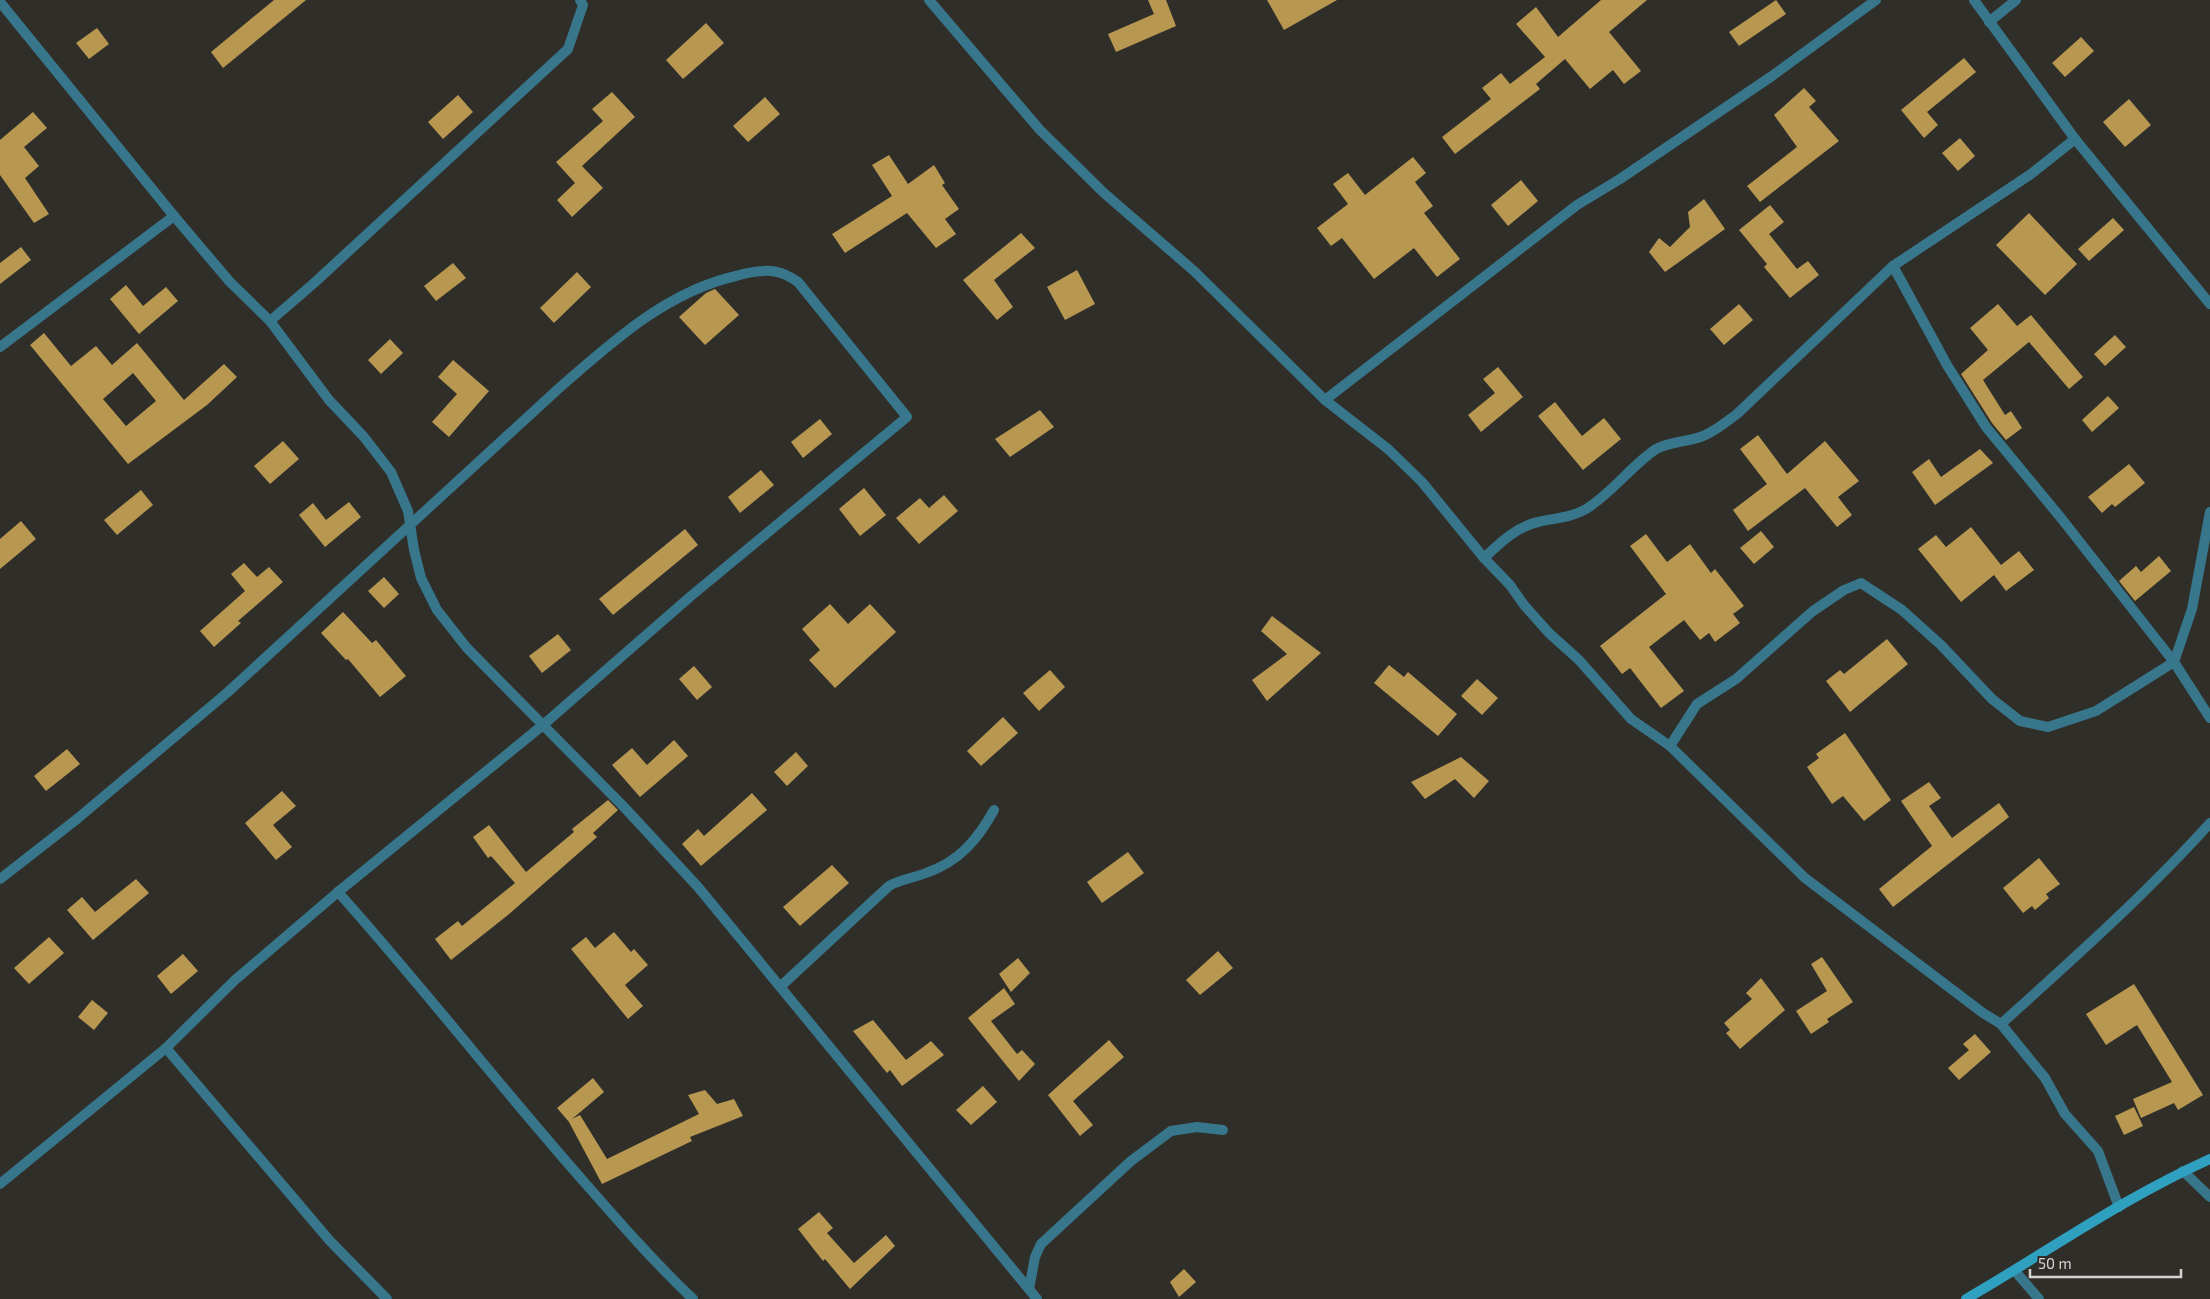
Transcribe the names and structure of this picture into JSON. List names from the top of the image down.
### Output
{
  "scale_bar": "50 m"
}
